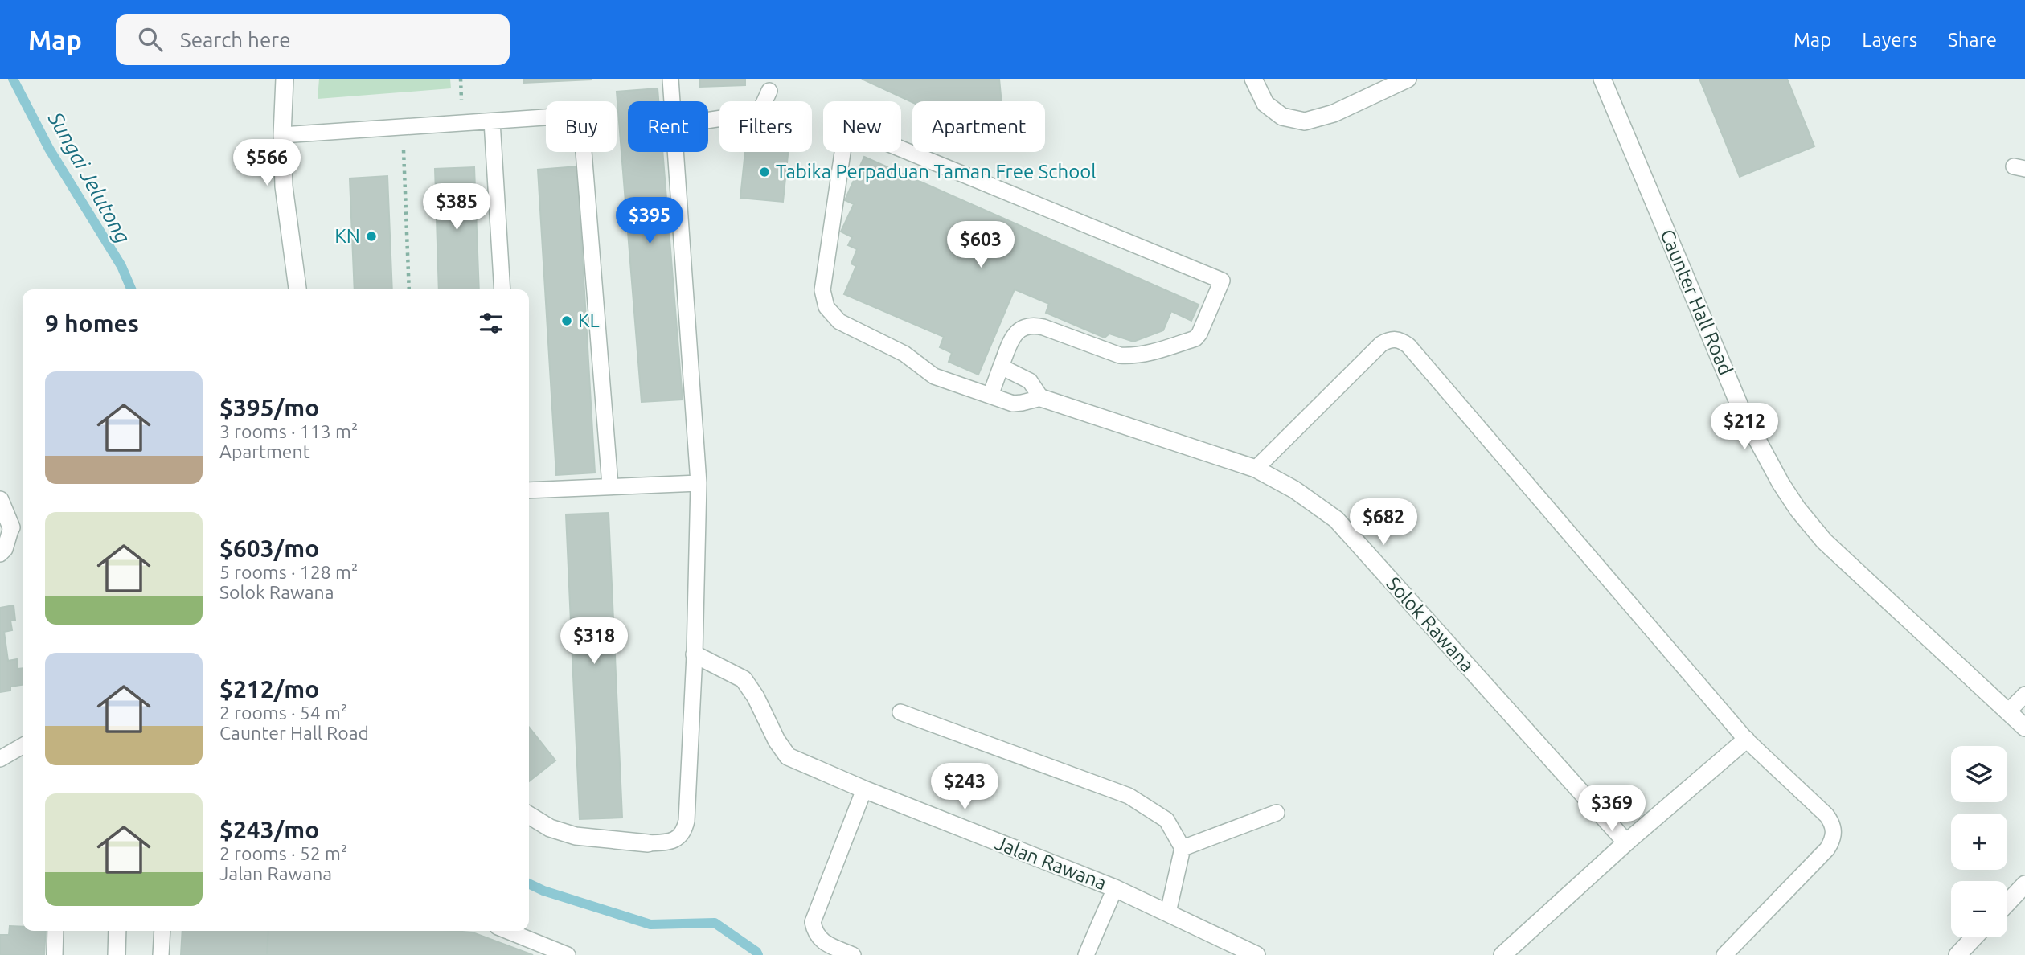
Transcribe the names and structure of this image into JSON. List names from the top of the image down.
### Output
{
  "streets": {
    "street": ["Caunter Hall Road", "Solok Rawana", "Jalan Rawana"]
  },
  "water": ["Sungai Jelutong"],
  "places": ["Tabika Perpaduan Taman Free School", "KN", "KL"],
  "page": {
    "header": "Map",
    "search": "Search here",
    "nav": ["Map", "Layers", "Share"],
    "chip": [
      "Buy",
      "Rent",
      "Filters",
      "New",
      "Apartment"
    ],
    "price": [
      "$566",
      "$385",
      "$395",
      "$603",
      "$212",
      "$682",
      "$318",
      "$243",
      "$369"
    ],
    "heading": "9 homes",
    "list": [
      {
        "name": "$395/mo",
        "note": "3 rooms · 113 m² · Apartment"
      },
      {
        "name": "$603/mo",
        "note": "5 rooms · 128 m² · Solok Rawana"
      },
      {
        "name": "$212/mo",
        "note": "2 rooms · 54 m² · Caunter Hall Road"
      },
      {
        "name": "$243/mo",
        "note": "2 rooms · 52 m² · Jalan Rawana"
      }
    ],
    "map_buttons": ["+", "−"]
  }
}
